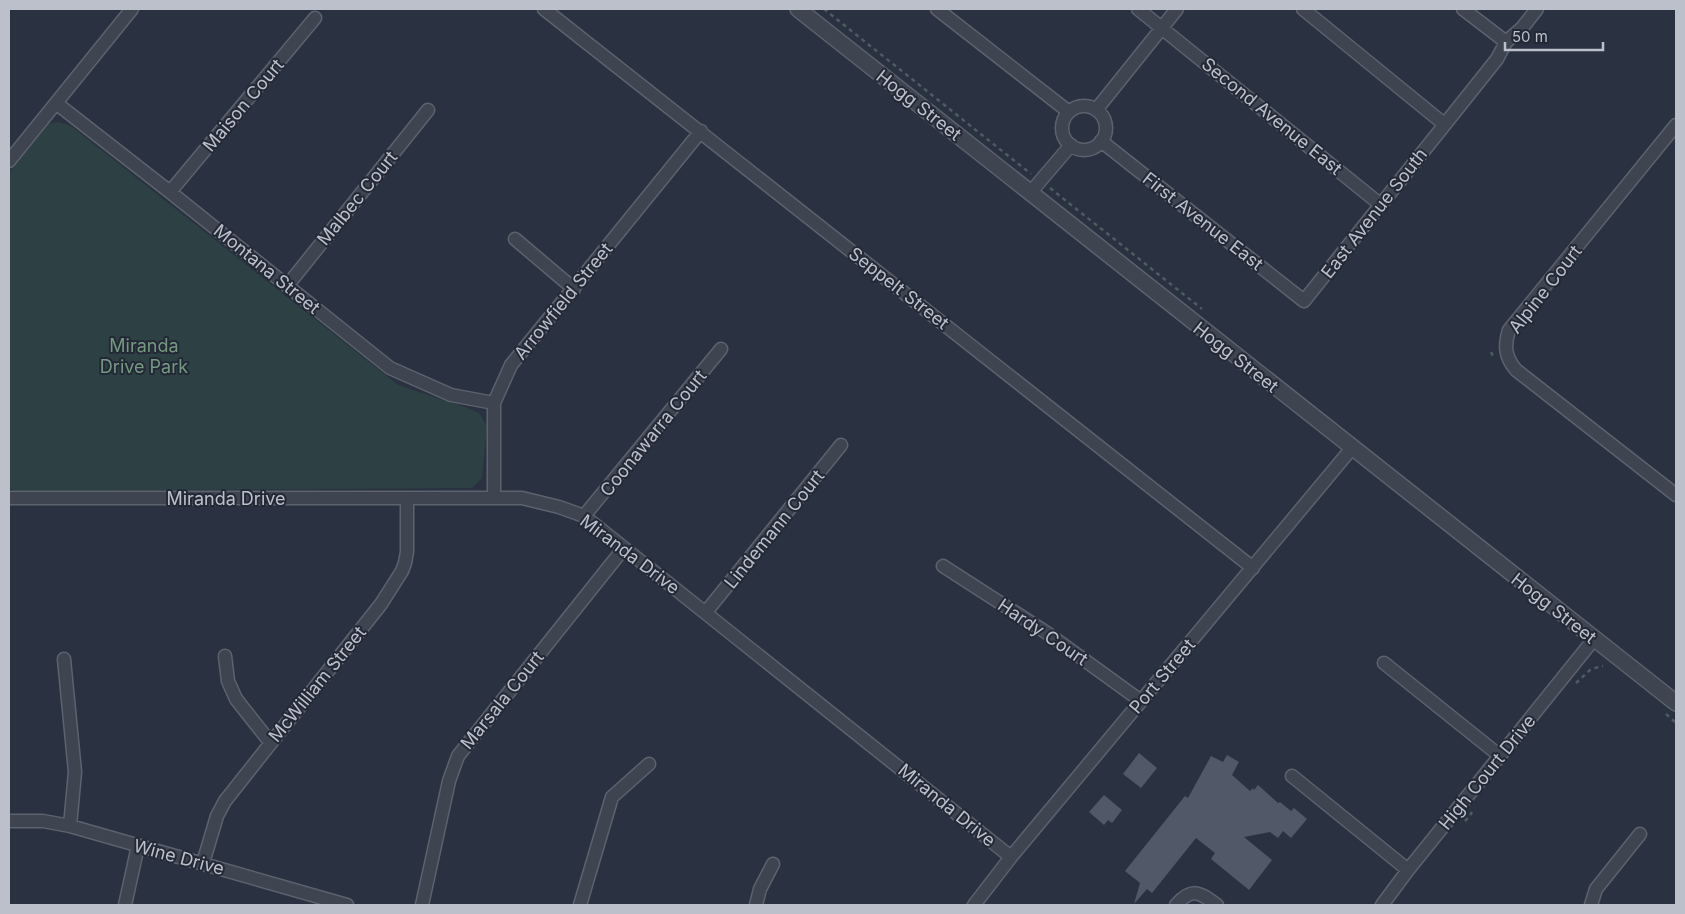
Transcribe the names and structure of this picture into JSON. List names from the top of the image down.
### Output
{
  "streets": {
    "street": [
      "Maison Court",
      "Hogg Street",
      "Second Avenue East",
      "Malbec Court",
      "East Avenue South",
      "First Avenue East",
      "Montana Street",
      "Seppelt Street",
      "Alpine Court",
      "Arrowfield Street",
      "Coonawarra Court",
      "Miranda Drive",
      "Lindemann Court",
      "Hardy Court",
      "Port Street",
      "McWilliam Street",
      "Marsala Court",
      "High Court Drive",
      "Wine Drive"
    ]
  },
  "crossings": [
    ["Maison Court", "Montana Street"],
    ["Hogg Street", "Port Street"],
    ["Hogg Street", "High Court Drive"],
    ["Second Avenue East", "East Avenue South"],
    ["Malbec Court", "Montana Street"],
    ["East Avenue South", "First Avenue East"],
    ["Montana Street", "Arrowfield Street"],
    ["Seppelt Street", "Arrowfield Street"],
    ["Seppelt Street", "Port Street"],
    ["Arrowfield Street", "Miranda Drive"],
    ["Coonawarra Court", "Miranda Drive"],
    ["Miranda Drive", "Lindemann Court"],
    ["Miranda Drive", "Port Street"],
    ["Miranda Drive", "McWilliam Street"],
    ["Miranda Drive", "Marsala Court"],
    ["Hardy Court", "Port Street"],
    ["McWilliam Street", "Wine Drive"]
  ],
  "parks": ["Miranda Drive Park"],
  "scale_bar": "50 m"
}
